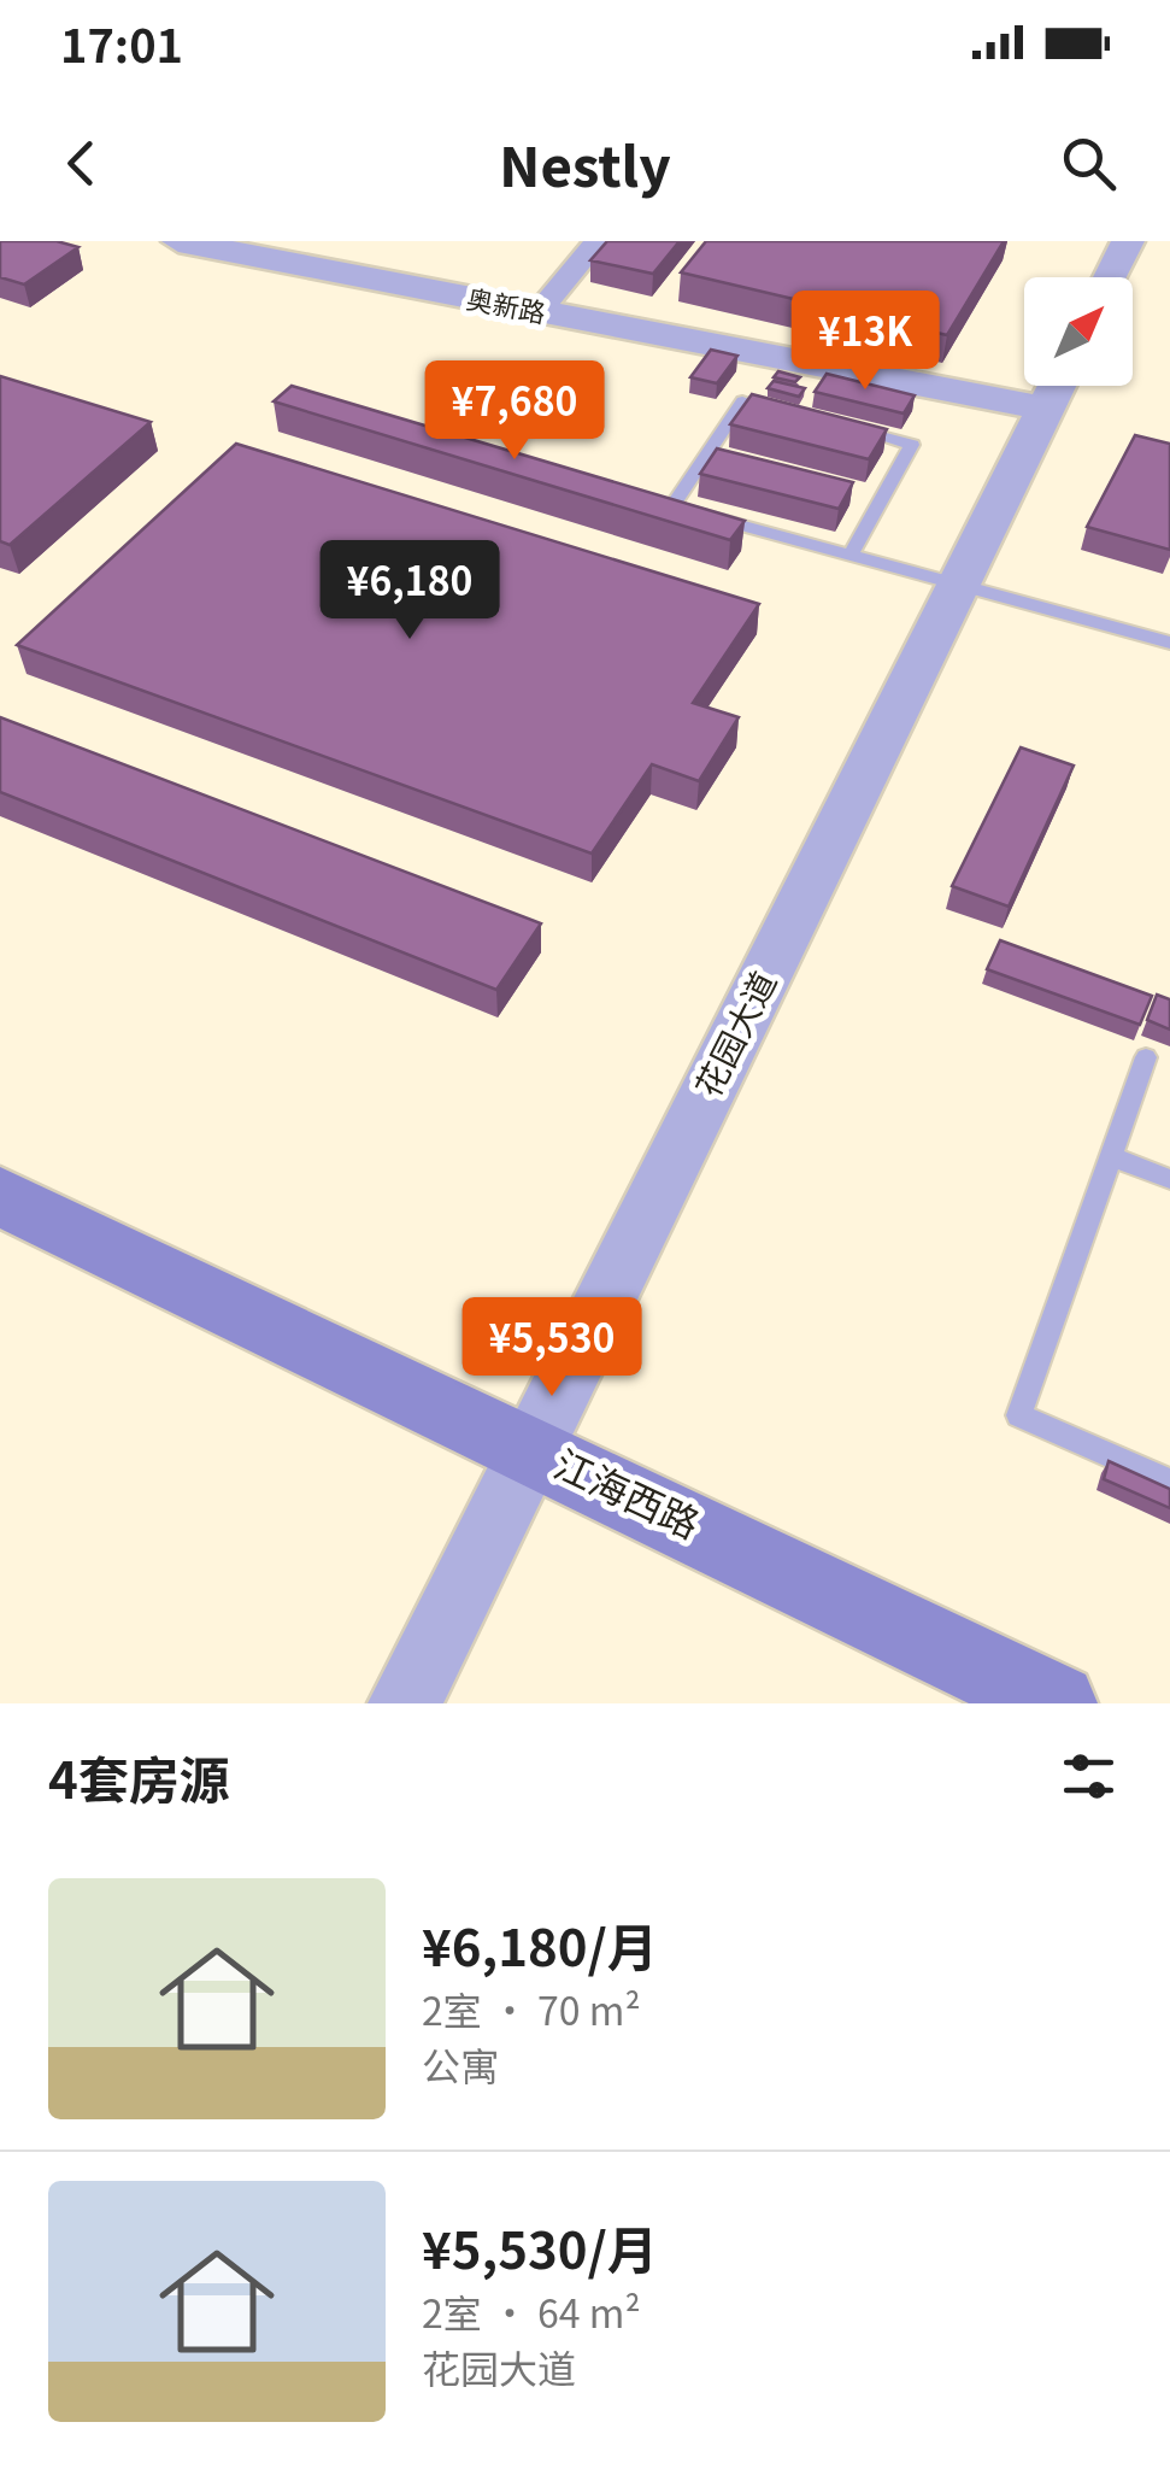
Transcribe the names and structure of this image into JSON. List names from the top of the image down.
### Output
{
  "streets": {
    "main road": ["江海西路"],
    "street": ["奥新路", "花园大道"]
  },
  "crossings": [
    ["花园大道", "江海西路"]
  ],
  "north": "top right",
  "page": {
    "status": "17:01",
    "header": "Nestly",
    "price": [
      "¥13K",
      "¥7,680",
      "¥6,180",
      "¥5,530"
    ],
    "heading": "4套房源",
    "list": [
      {
        "name": "¥6,180/月",
        "note": "2室 · 70 m² · 公寓"
      },
      {
        "name": "¥5,530/月",
        "note": "2室 · 64 m² · 花园大道"
      }
    ]
  }
}
